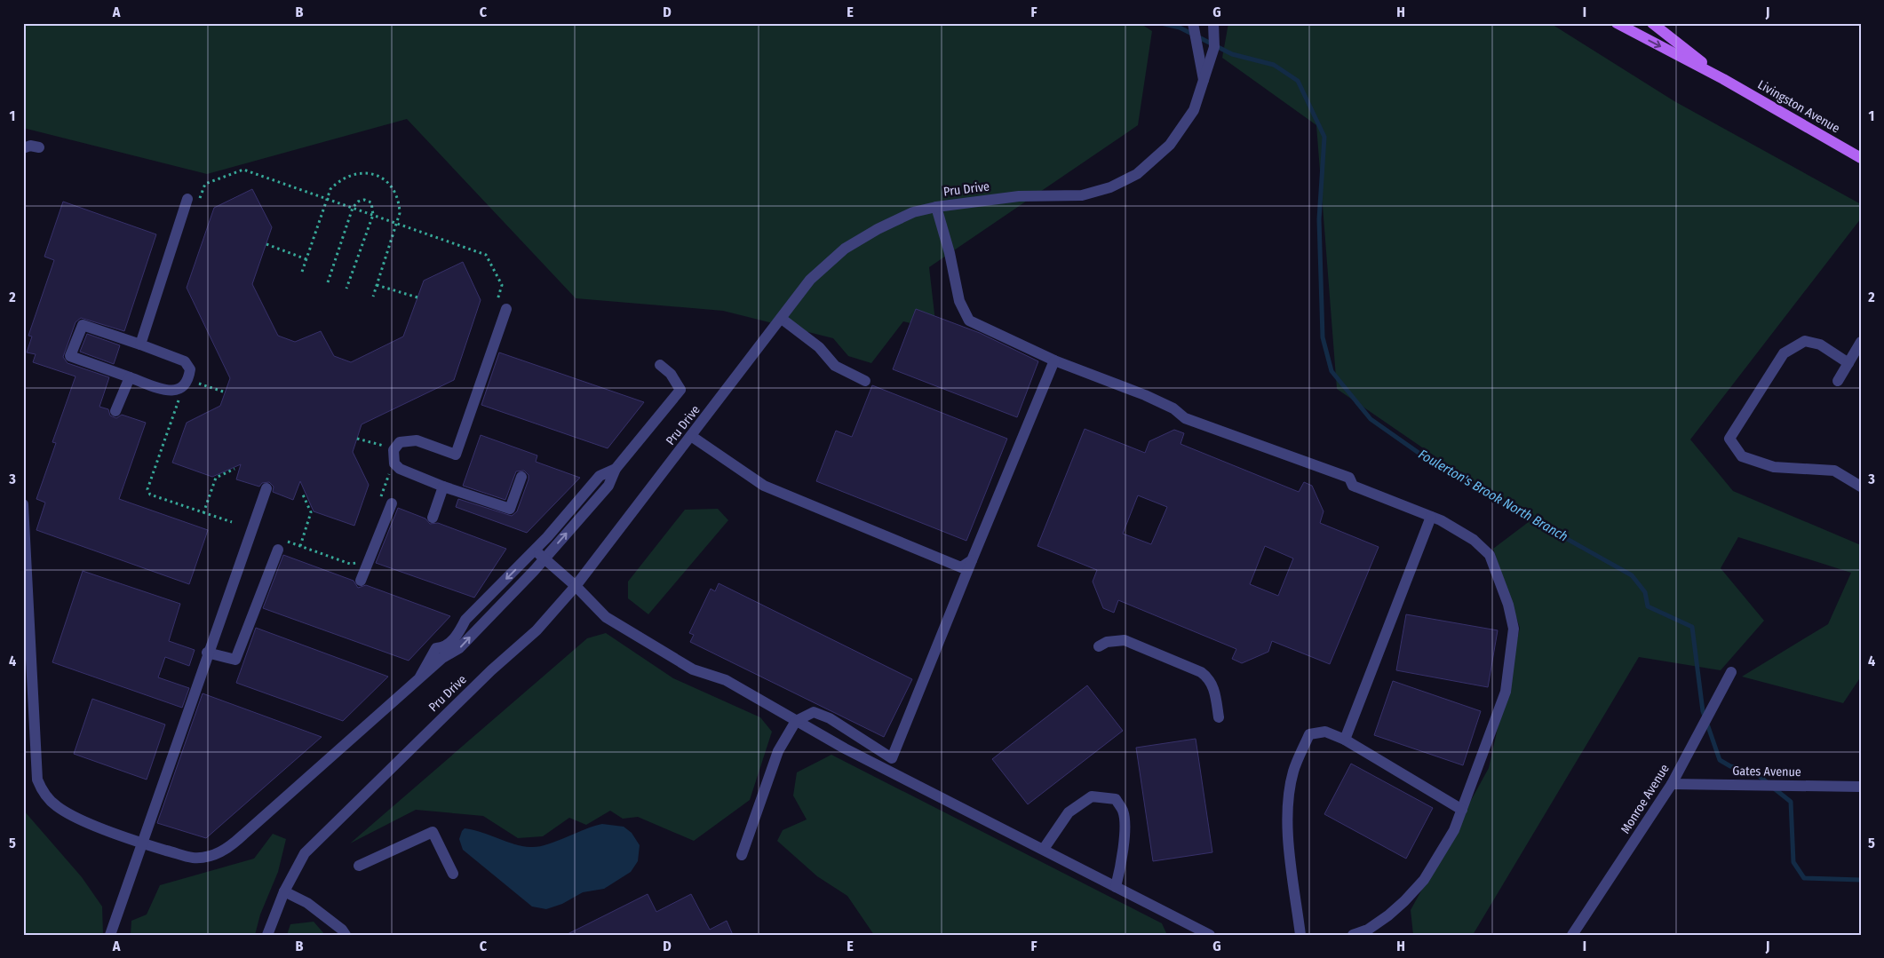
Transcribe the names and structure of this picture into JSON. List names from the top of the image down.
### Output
{
  "streets": {
    "main road": ["Livingston Avenue"],
    "street": ["Pru Drive", "Gates Avenue", "Monroe Avenue"]
  },
  "crossings": [
    ["Gates Avenue", "Monroe Avenue"]
  ],
  "water": ["Foulerton's Brook North Branch"],
  "grid": {
    "columns": [
      "A",
      "B",
      "C",
      "D",
      "E",
      "F",
      "G",
      "H",
      "I",
      "J"
    ],
    "rows": [
      "1",
      "2",
      "3",
      "4",
      "5"
    ]
  }
}
